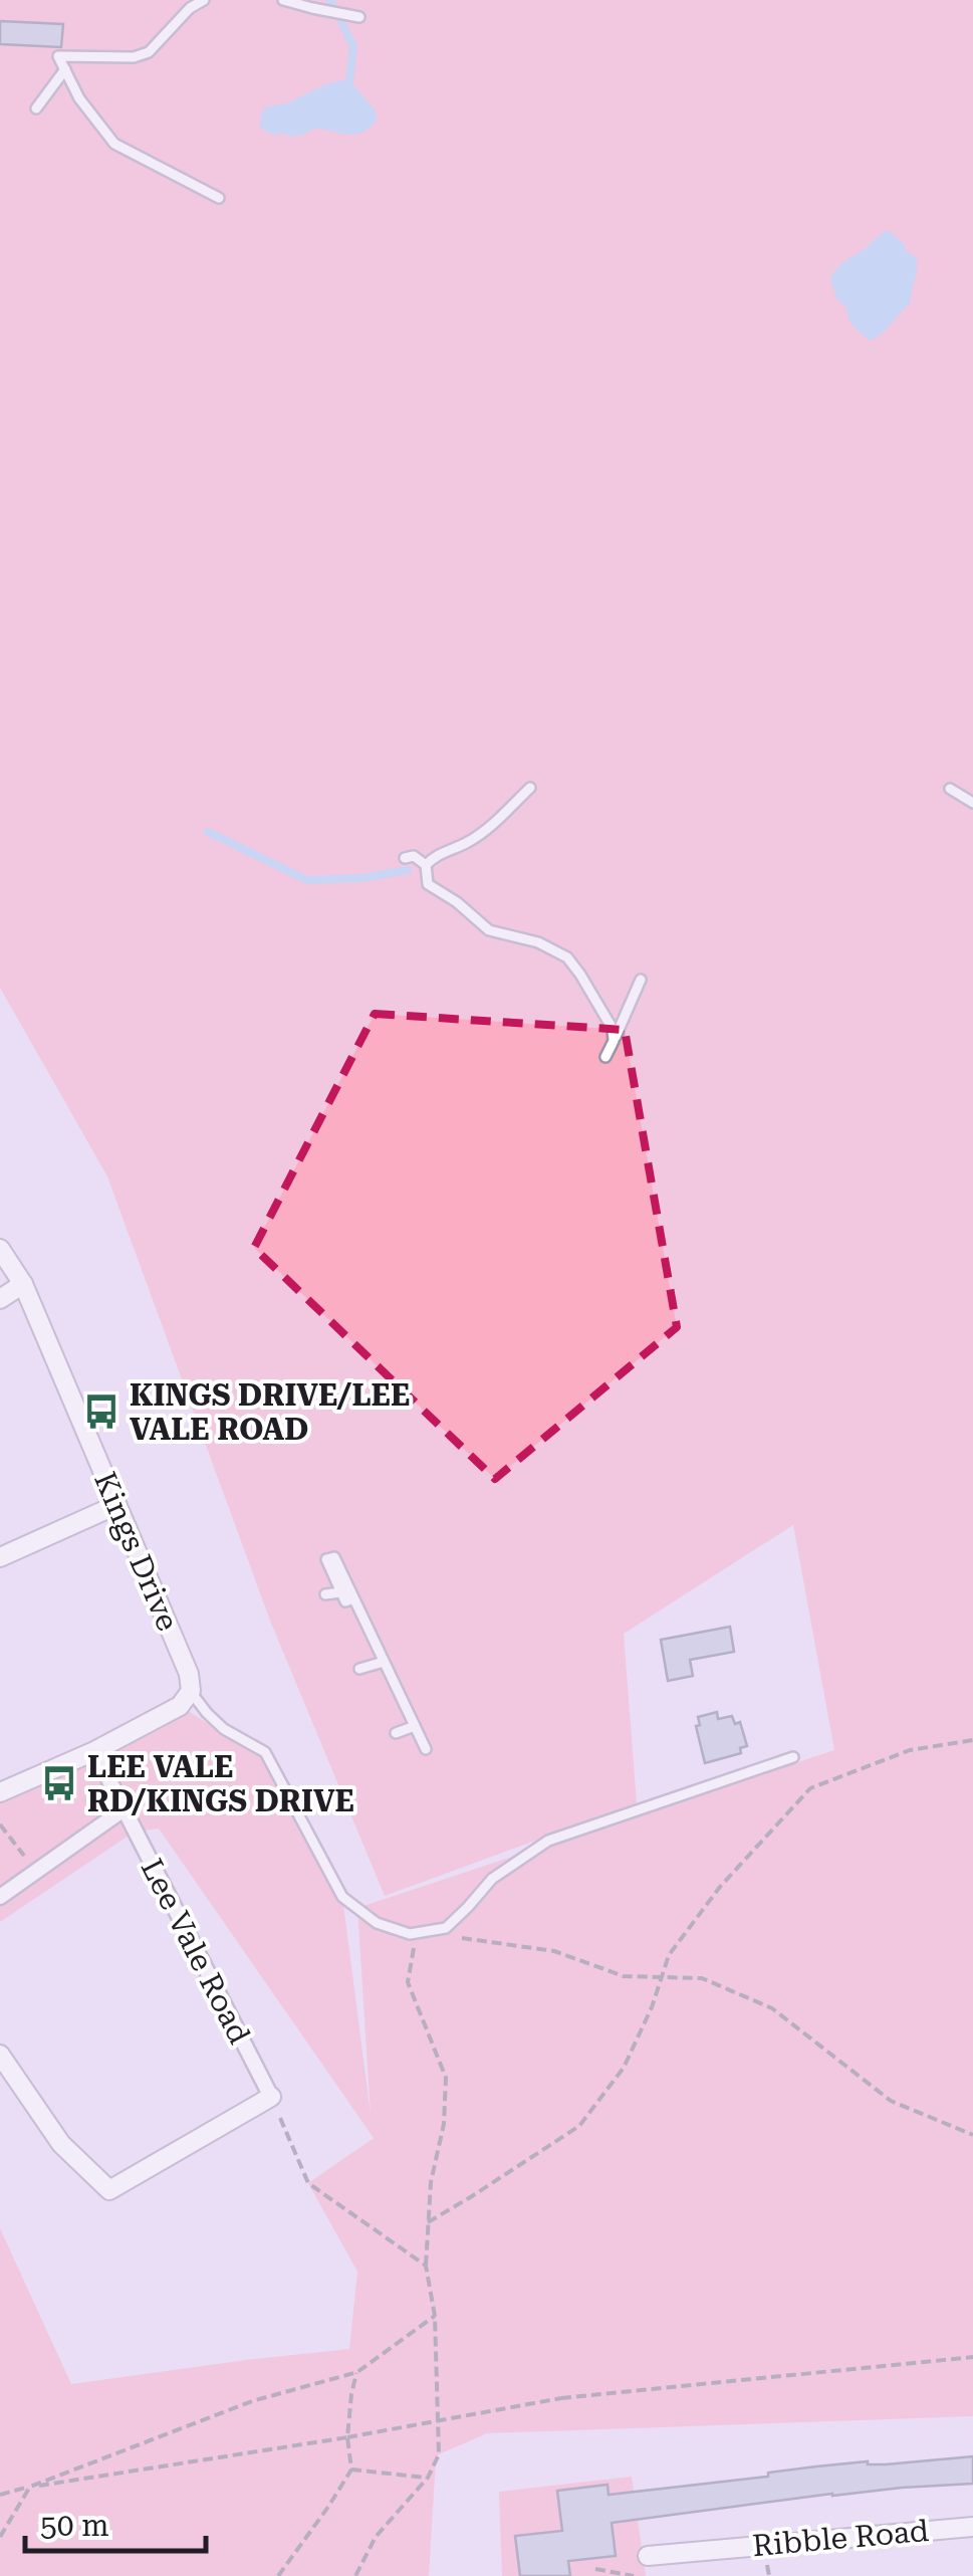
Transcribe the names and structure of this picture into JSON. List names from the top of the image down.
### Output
{
  "streets": {
    "street": ["Kings Drive", "Lee Vale Road", "Ribble Road"]
  },
  "places": {
    "bus stop": ["KINGS DRIVE/LEE VALE ROAD", "LEE VALE RD/KINGS DRIVE"]
  },
  "scale_bar": "50 m"
}
